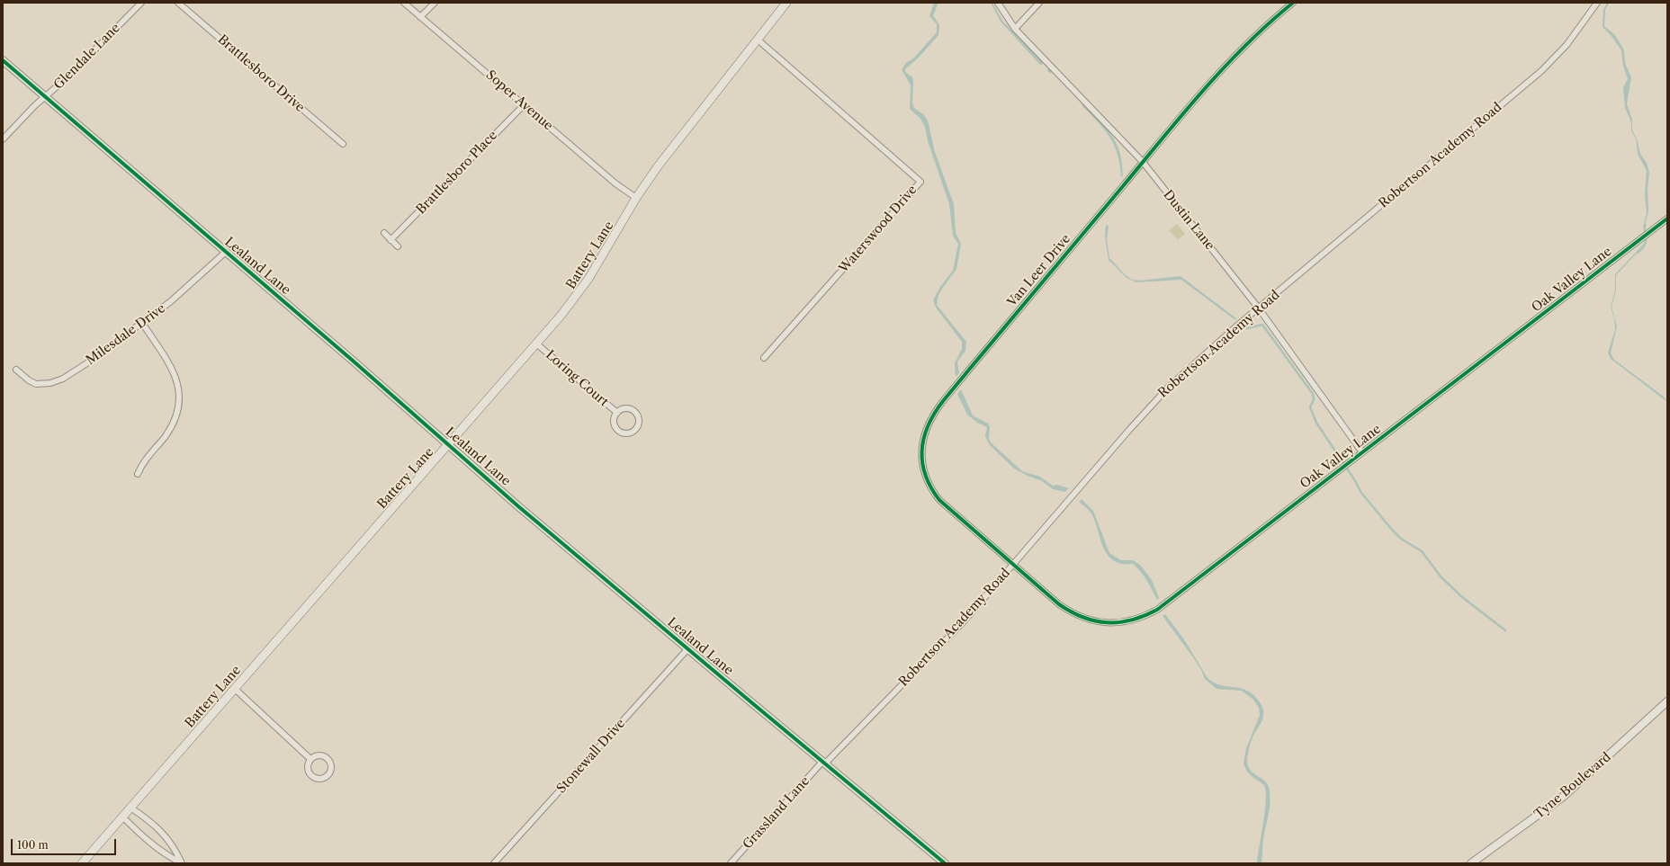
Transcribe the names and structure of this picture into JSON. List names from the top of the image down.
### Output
{
  "streets": {
    "main road": ["Battery Lane"],
    "street": [
      "Glendale Lane",
      "Brattlesboro Drive",
      "Soper Avenue",
      "Robertson Academy Road",
      "Brattlesboro Place",
      "Dustin Lane",
      "Waterswood Drive",
      "Lealand Lane",
      "Van Leer Drive",
      "Oak Valley Lane",
      "Milesdale Drive",
      "Loring Court",
      "Stonewall Drive",
      "Tyne Boulevard",
      "Grassland Lane"
    ]
  },
  "crossings": [
    ["Glendale Lane", "Lealand Lane"],
    ["Soper Avenue", "Brattlesboro Place"],
    ["Soper Avenue", "Battery Lane"],
    ["Robertson Academy Road", "Dustin Lane"],
    ["Robertson Academy Road", "Lealand Lane"],
    ["Robertson Academy Road", "Van Leer Drive"],
    ["Robertson Academy Road", "Oak Valley Lane"],
    ["Robertson Academy Road", "Grassland Lane"],
    ["Dustin Lane", "Van Leer Drive"],
    ["Dustin Lane", "Oak Valley Lane"],
    ["Waterswood Drive", "Battery Lane"],
    ["Battery Lane", "Lealand Lane"],
    ["Battery Lane", "Loring Court"],
    ["Lealand Lane", "Milesdale Drive"],
    ["Lealand Lane", "Stonewall Drive"],
    ["Lealand Lane", "Grassland Lane"],
    ["Van Leer Drive", "Oak Valley Lane"]
  ],
  "scale_bar": "100 m"
}
